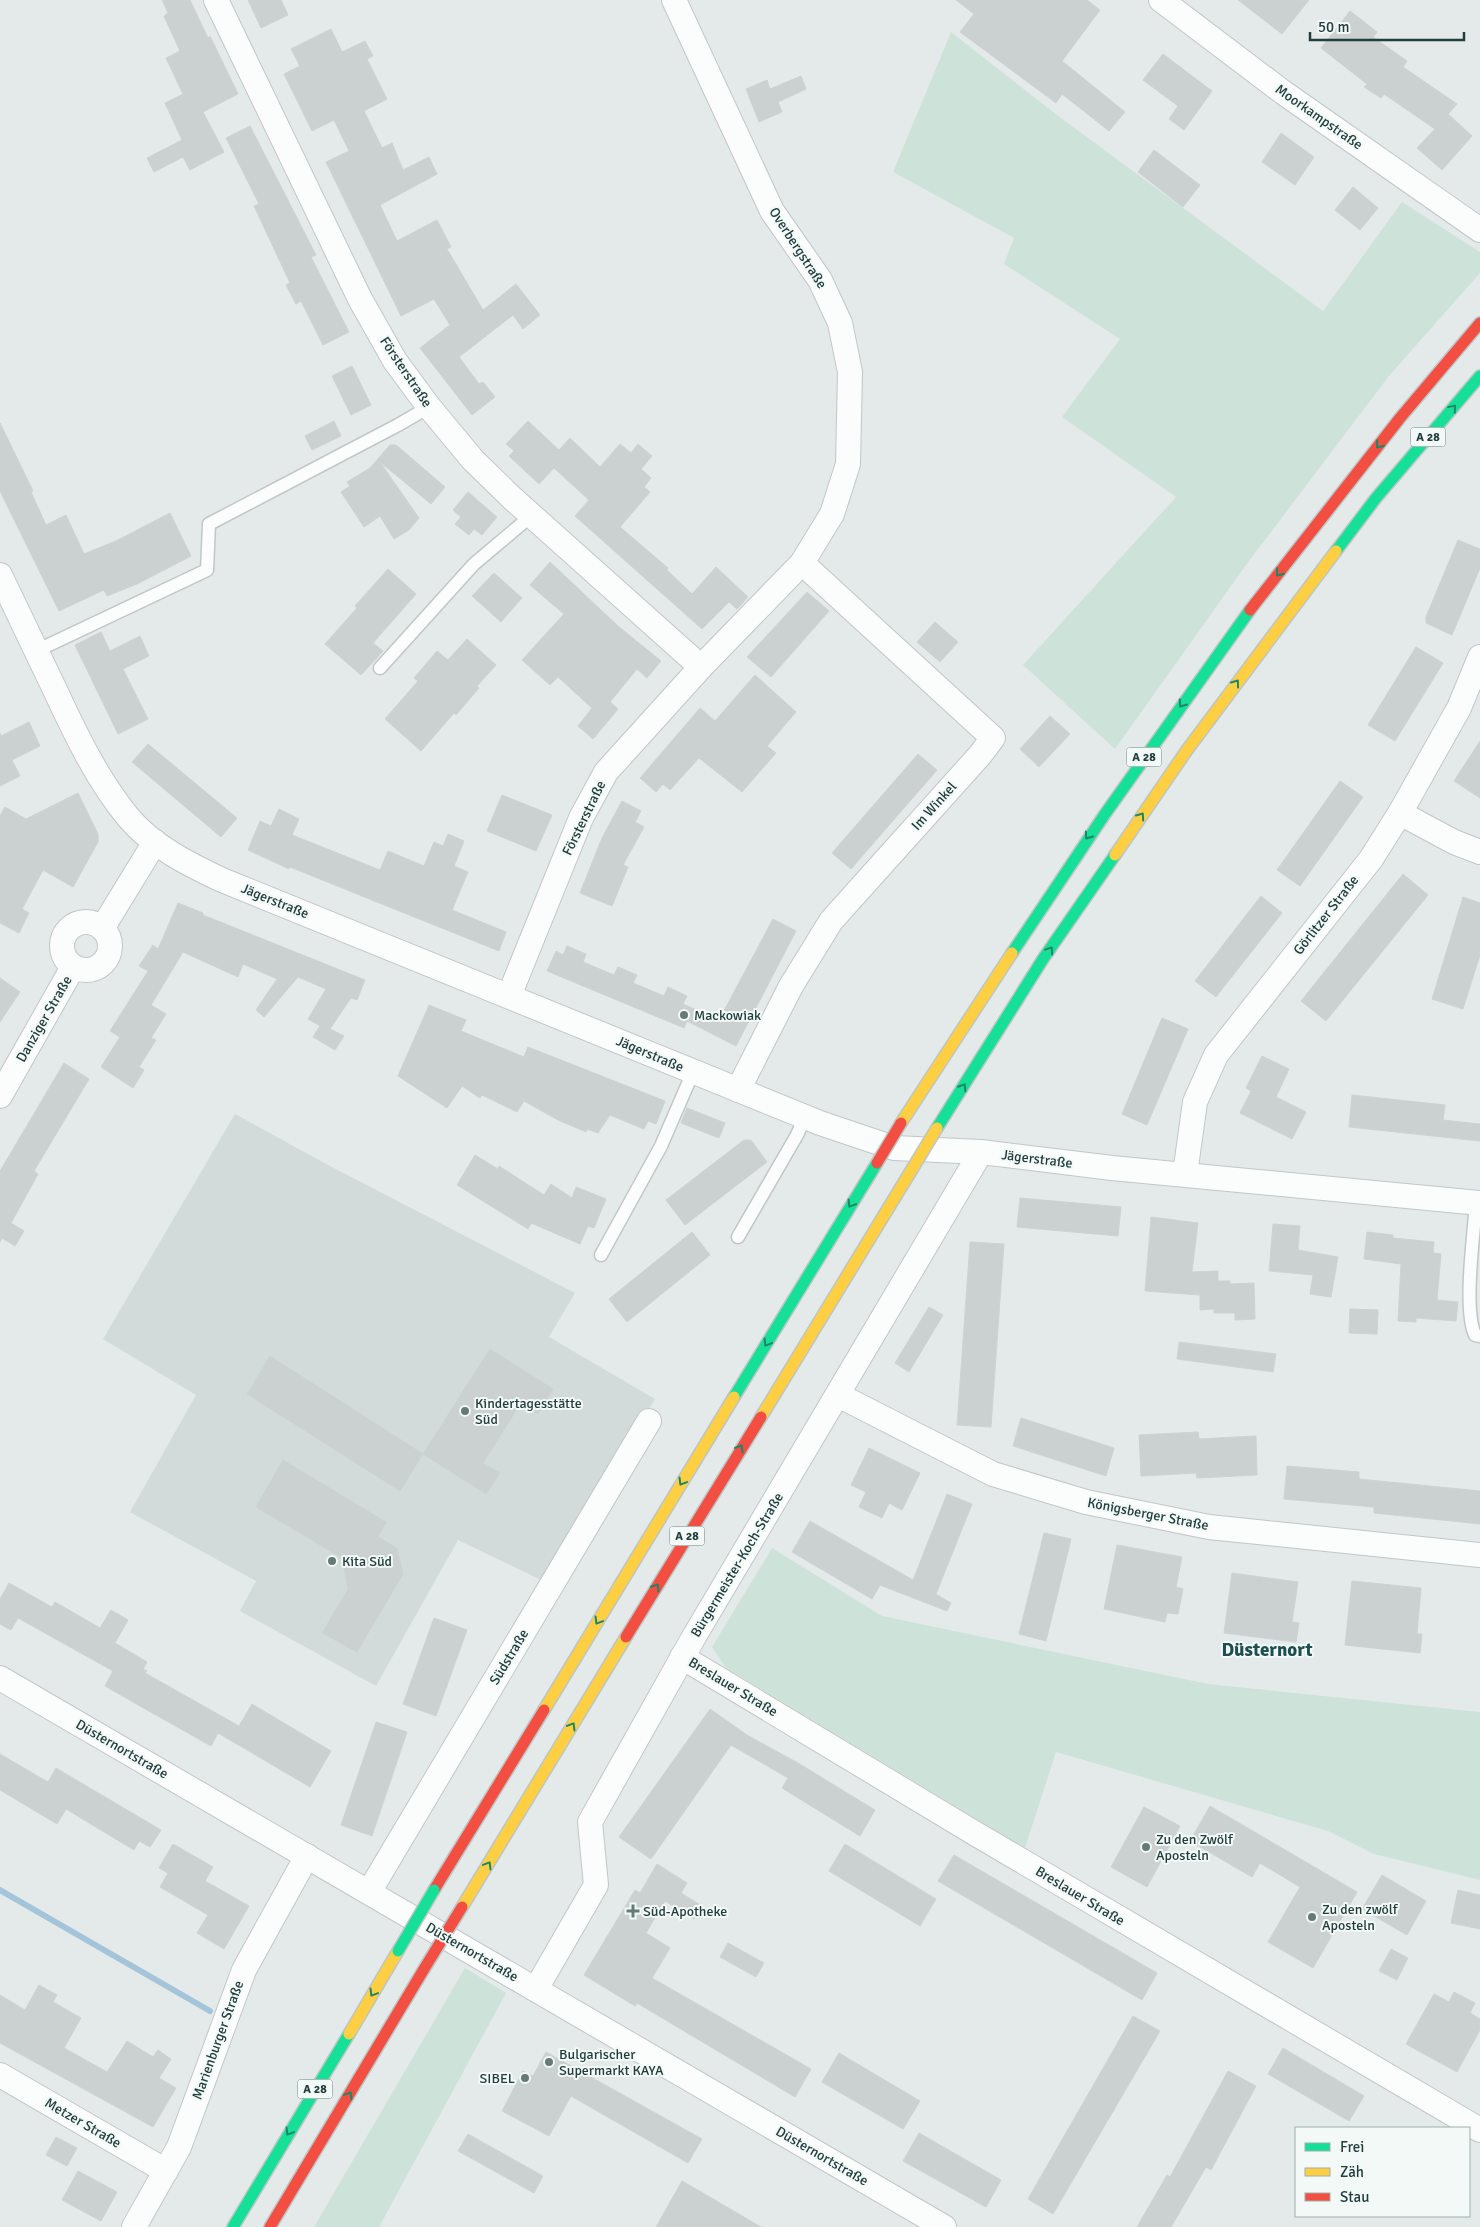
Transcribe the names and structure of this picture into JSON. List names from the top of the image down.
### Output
{
  "streets": {
    "highway": ["A 28"],
    "street": [
      "Moorkampstraße",
      "Overbergstraße",
      "Försterstraße",
      "Im Winkel",
      "Jägerstraße",
      "Görlitzer Straße",
      "Danziger Straße",
      "Königsberger Straße",
      "Bürgermeister-Koch-Straße",
      "Südstraße",
      "Breslauer Straße",
      "Düsternortstraße",
      "Marienburger Straße",
      "Metzer Straße"
    ]
  },
  "crossings": [
    ["Overbergstraße", "Försterstraße"],
    ["Overbergstraße", "Im Winkel"],
    ["Försterstraße", "Im Winkel"],
    ["Försterstraße", "Jägerstraße"],
    ["Im Winkel", "Jägerstraße"],
    ["Jägerstraße", "Görlitzer Straße"],
    ["Jägerstraße", "Bürgermeister-Koch-Straße"],
    ["Königsberger Straße", "Bürgermeister-Koch-Straße"],
    ["Bürgermeister-Koch-Straße", "Breslauer Straße"],
    ["Bürgermeister-Koch-Straße", "Düsternortstraße"],
    ["Südstraße", "Düsternortstraße"],
    ["Düsternortstraße", "Marienburger Straße"],
    ["Marienburger Straße", "Metzer Straße"]
  ],
  "districts": ["Düsternort"],
  "places": {
    "other": [
      "Mackowiak",
      "Kindertagesstätte Süd",
      "Kita Süd",
      "Zu den Zwölf Aposteln",
      "Zu den zwölf Aposteln",
      "Bulgarischer Supermarkt KAYA",
      "SIBEL"
    ],
    "health": ["Süd-Apotheke"]
  },
  "legend": ["Frei", "Zäh", "Stau"],
  "scale_bar": "50 m"
}
